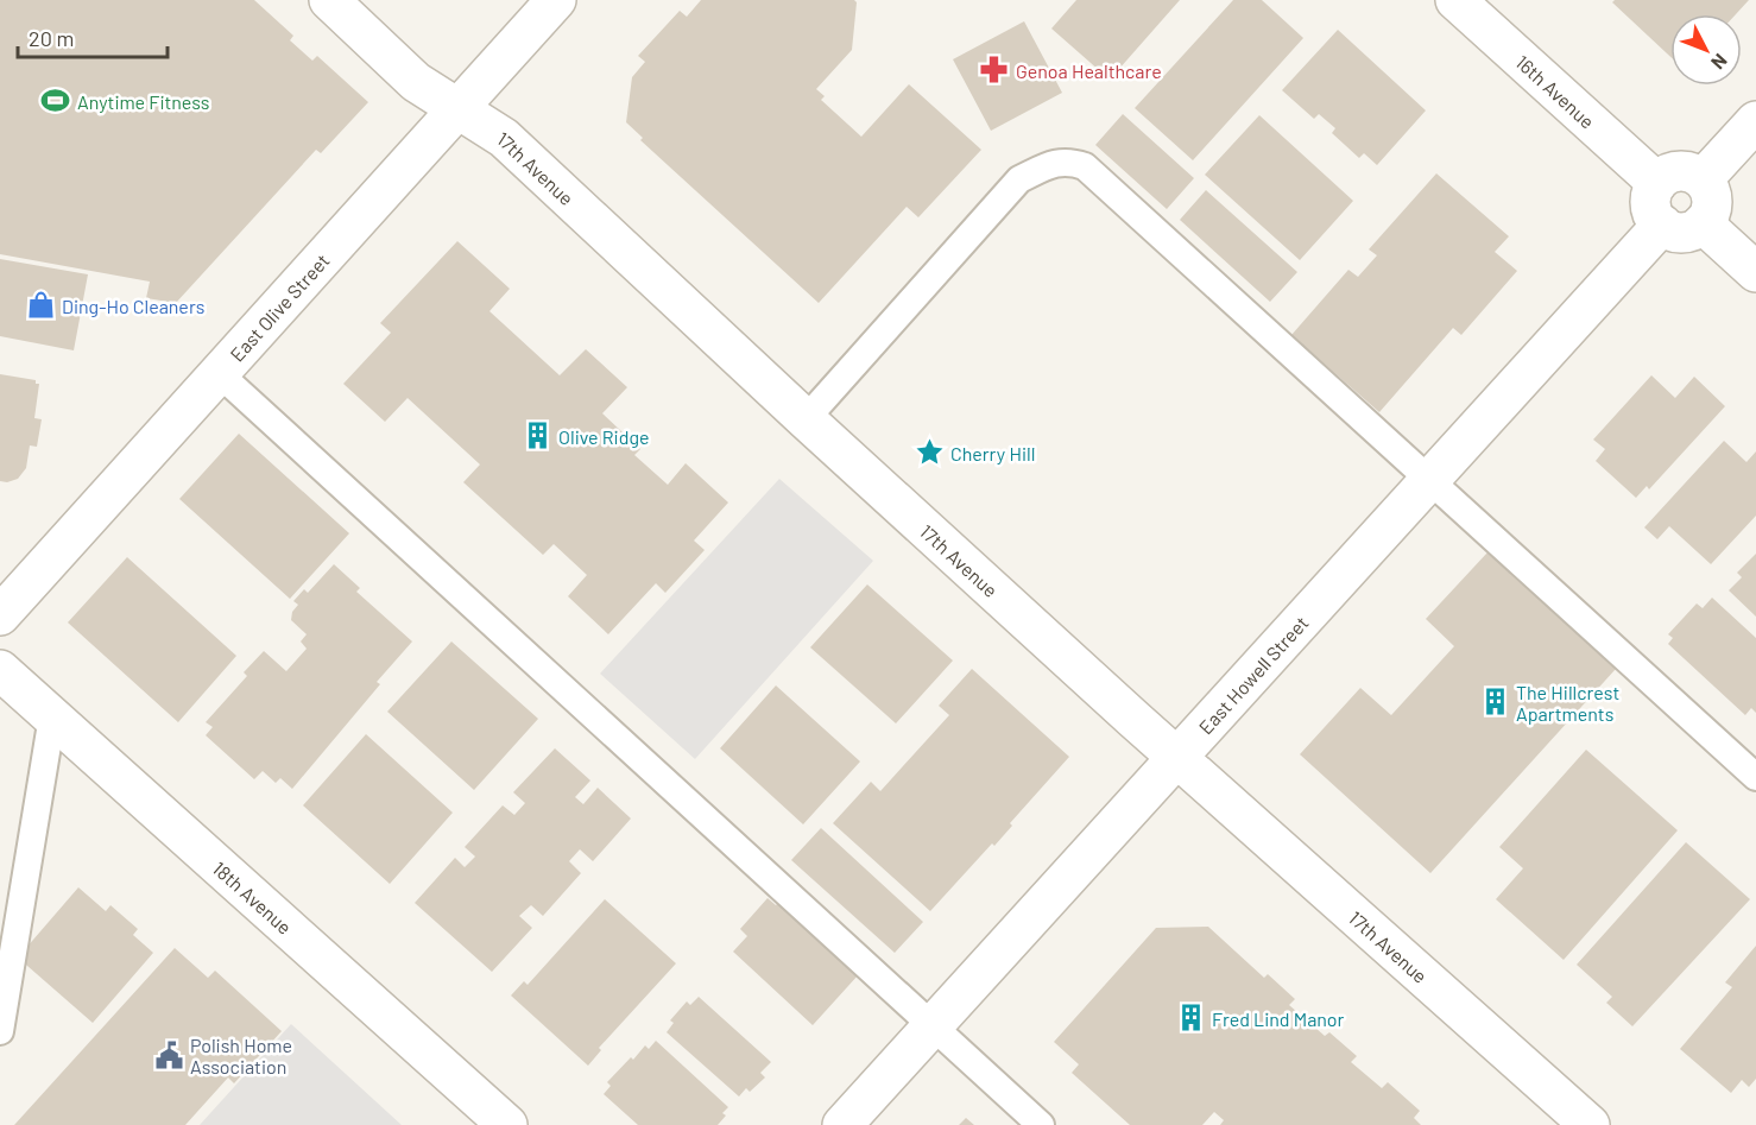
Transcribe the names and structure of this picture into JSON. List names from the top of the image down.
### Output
{
  "streets": {
    "street": [
      "16th Avenue",
      "17th Avenue",
      "East Olive Street",
      "East Howell Street",
      "18th Avenue"
    ]
  },
  "crossings": [
    ["16th Avenue", "East Howell Street"],
    ["17th Avenue", "East Olive Street"],
    ["17th Avenue", "East Howell Street"]
  ],
  "places": {
    "pharmacy": ["Genoa Healthcare"],
    "sports": ["Anytime Fitness"],
    "shop": ["Ding-Ho Cleaners"],
    "building": ["Olive Ridge", "The Hillcrest Apartments", "Fred Lind Manor"],
    "place": ["Cherry Hill"],
    "public building": ["Polish Home Association"]
  },
  "scale_bar": "20 m",
  "north": "bottom right"
}
